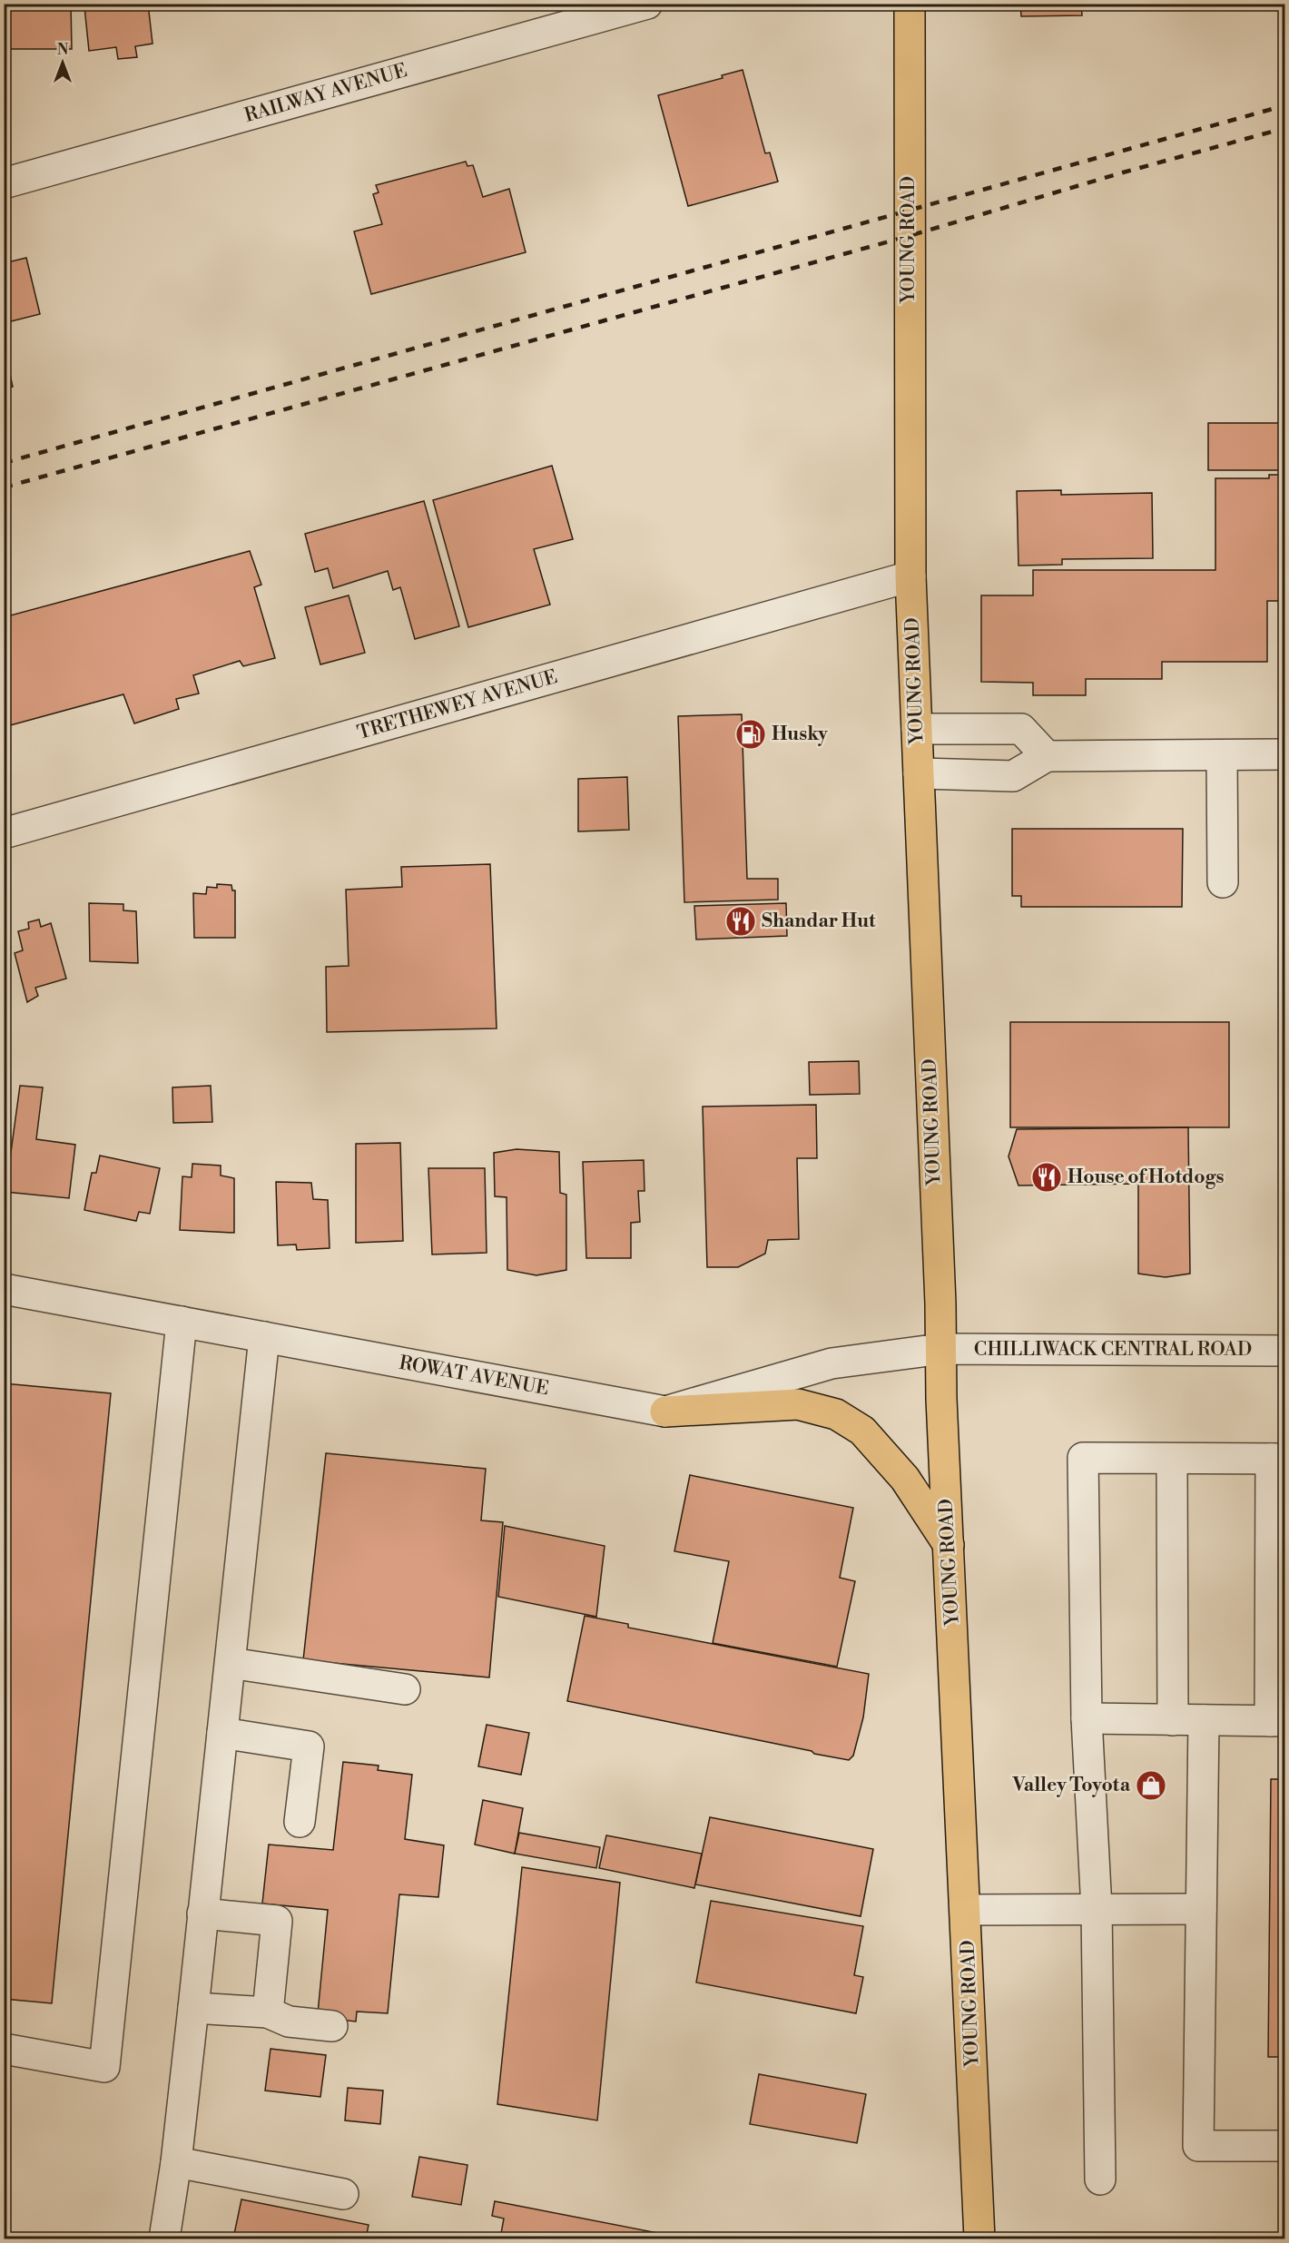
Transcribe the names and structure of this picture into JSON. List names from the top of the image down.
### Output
{
  "streets": {
    "main road": ["YOUNG ROAD"],
    "street": [
      "RAILWAY AVENUE",
      "TRETHEWEY AVENUE",
      "CHILLIWACK CENTRAL ROAD",
      "ROWAT AVENUE"
    ]
  },
  "crossings": [
    ["YOUNG ROAD", "TRETHEWEY AVENUE"],
    ["YOUNG ROAD", "CHILLIWACK CENTRAL ROAD"],
    ["YOUNG ROAD", "ROWAT AVENUE"],
    ["CHILLIWACK CENTRAL ROAD", "ROWAT AVENUE"]
  ],
  "places": {
    "fuel station": ["Husky"],
    "restaurant": ["Shandar Hut", "House of Hotdogs"],
    "shop": ["Valley Toyota"]
  },
  "north": "top"
}
